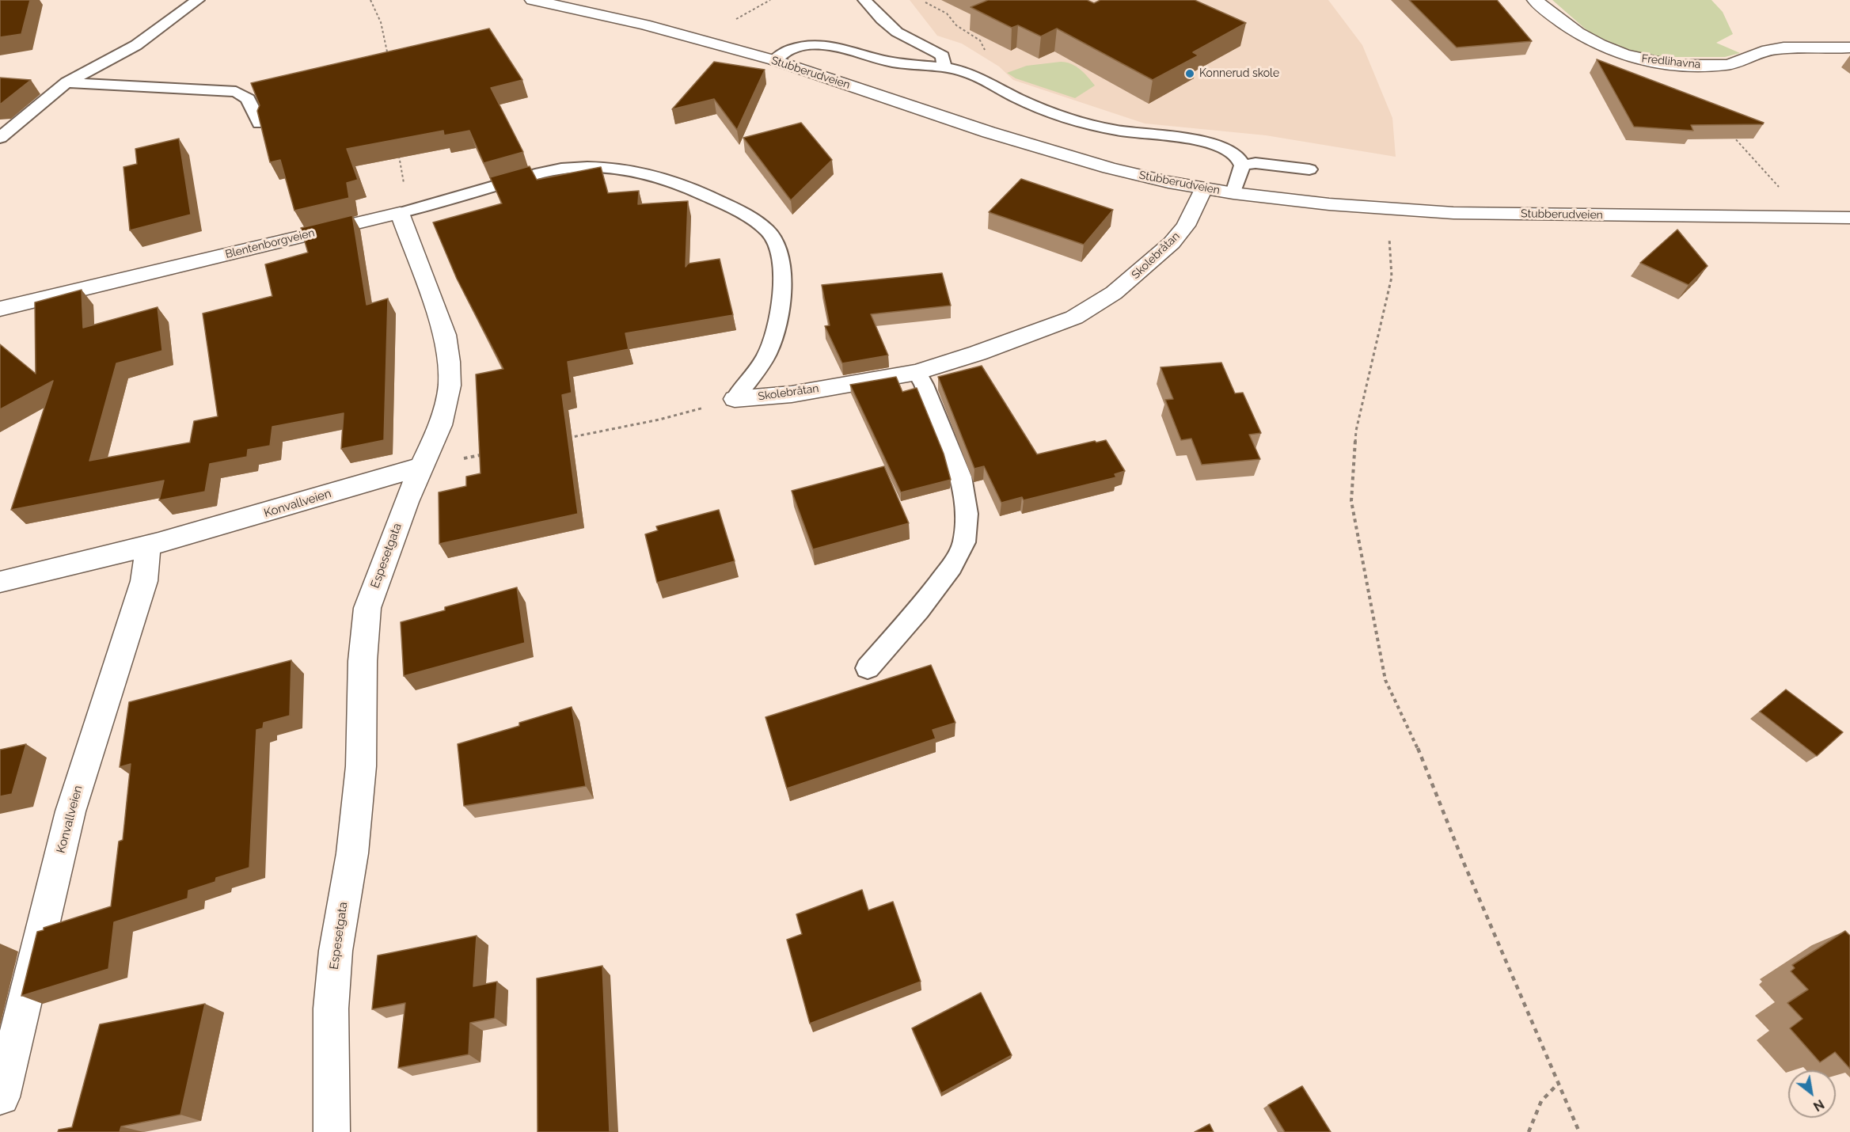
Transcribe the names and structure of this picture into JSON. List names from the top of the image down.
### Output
{
  "streets": {
    "street": [
      "Fredlihavna",
      "Stubberudveien",
      "Blentenborgveien",
      "Skolebråtan",
      "Konvallveien",
      "Espesetgata"
    ]
  },
  "crossings": [
    ["Stubberudveien", "Skolebråtan"],
    ["Blentenborgveien", "Skolebråtan"],
    ["Blentenborgveien", "Espesetgata"],
    ["Konvallveien", "Espesetgata"]
  ],
  "places": ["Konnerud skole"],
  "north": "bottom right"
}
